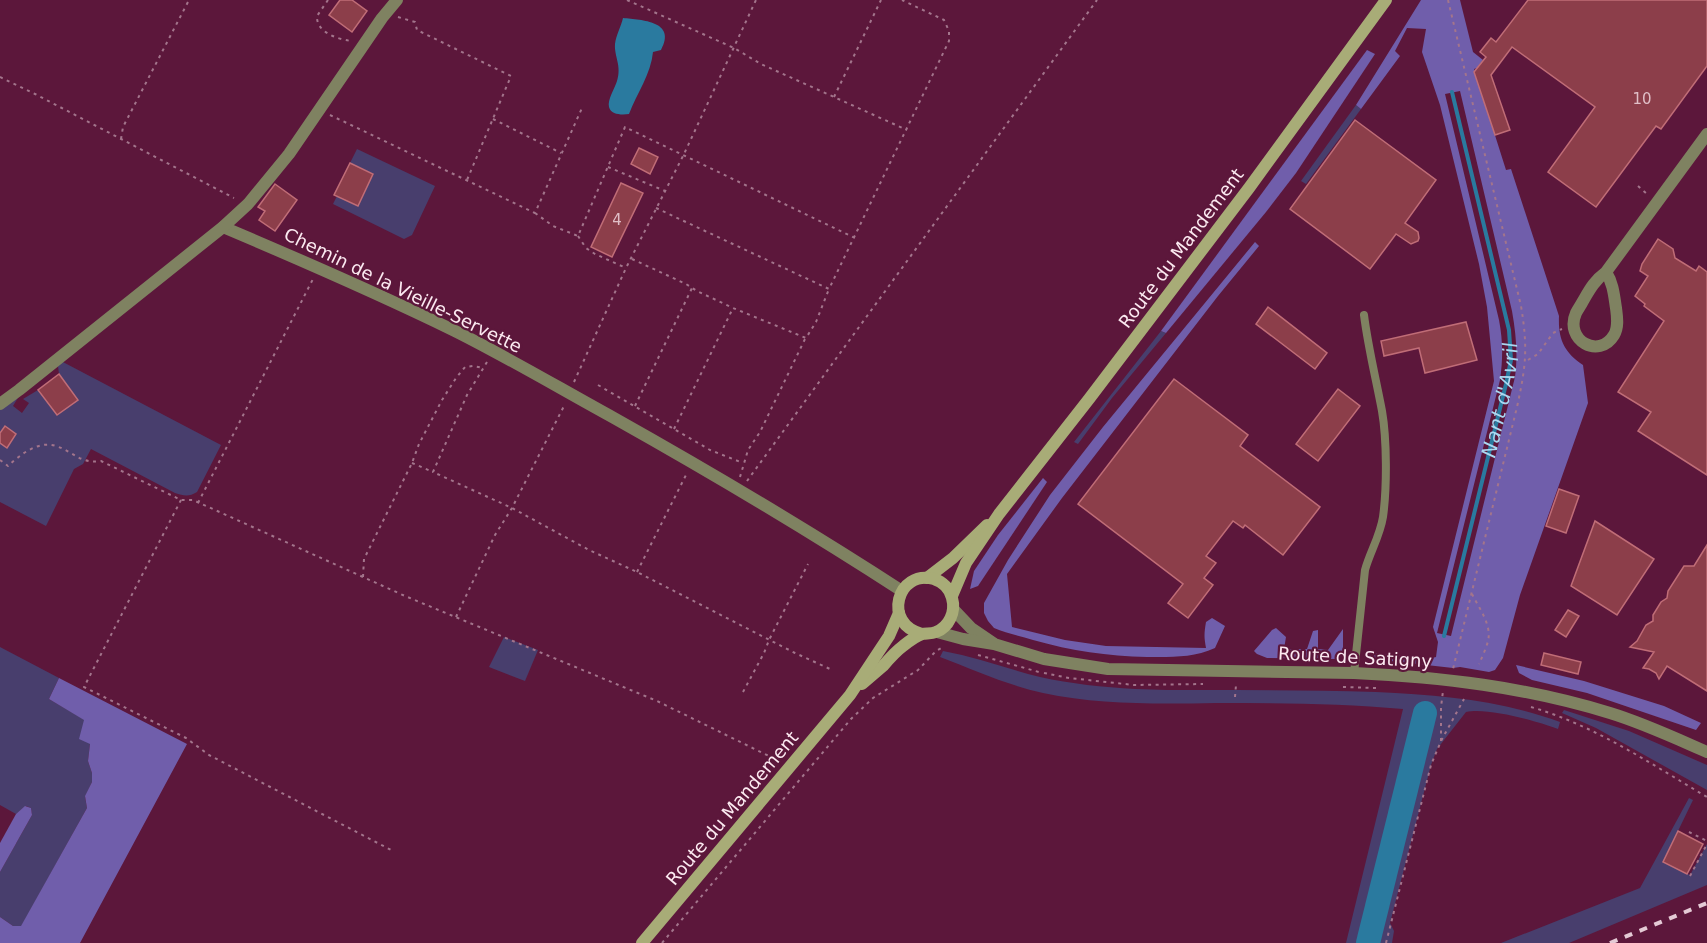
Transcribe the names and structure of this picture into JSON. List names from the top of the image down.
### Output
{
  "streets": {
    "main road": ["Route du Mandement"],
    "street": ["Chemin de la Vieille-Servette", "Route de Satigny"]
  },
  "crossings": [
    ["Route du Mandement", "Chemin de la Vieille-Servette"],
    ["Route du Mandement", "Route de Satigny"],
    ["Chemin de la Vieille-Servette", "Route de Satigny"]
  ],
  "water": ["Nant d'Avril"],
  "house_numbers": ["10", "4"]
}
